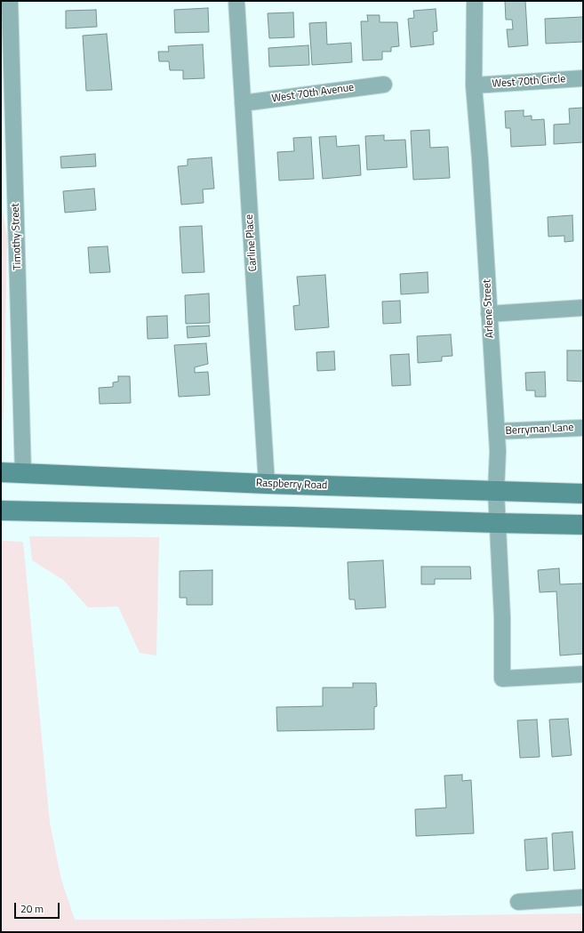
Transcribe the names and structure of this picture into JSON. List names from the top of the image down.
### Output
{
  "streets": {
    "main road": ["Raspberry Road"],
    "street": [
      "West 70th Circle",
      "West 70th Avenue",
      "Timothy Street",
      "Carline Place",
      "Arlene Street",
      "Berryman Lane"
    ]
  },
  "crossings": [
    ["West 70th Circle", "Arlene Street"],
    ["West 70th Avenue", "Carline Place"],
    ["Timothy Street", "Raspberry Road"],
    ["Carline Place", "Raspberry Road"],
    ["Arlene Street", "Berryman Lane"],
    ["Arlene Street", "Raspberry Road"]
  ],
  "scale_bar": "20 m"
}
